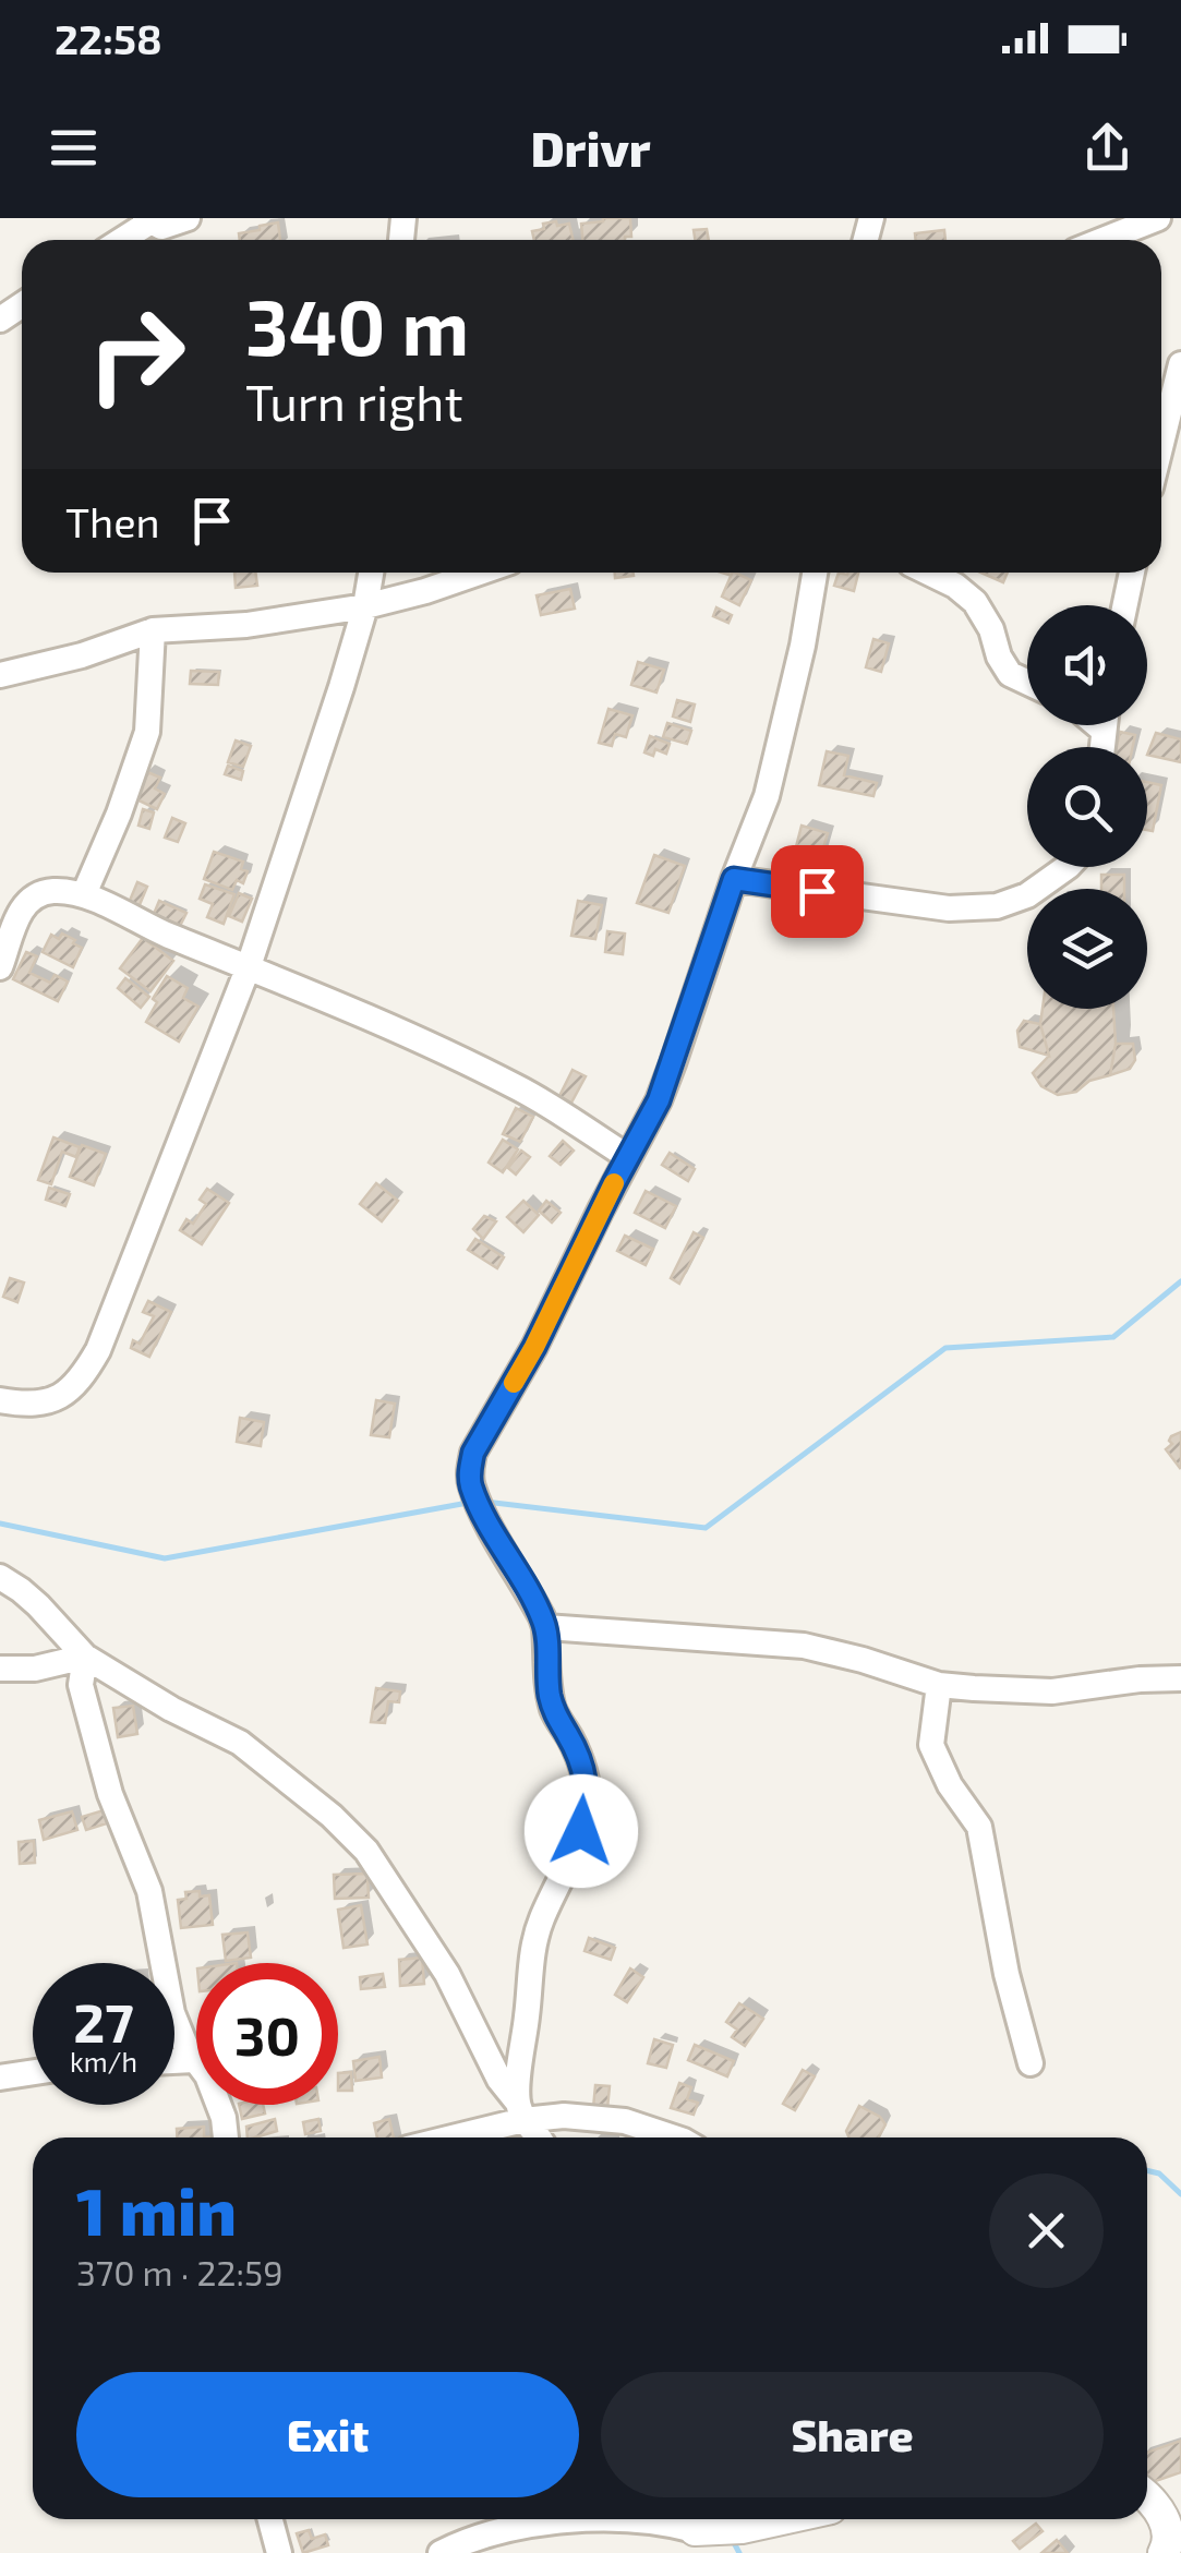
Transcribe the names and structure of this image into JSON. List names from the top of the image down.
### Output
{
  "page": {
    "status": "22:58",
    "header": "Drivr",
    "turn": ["340 m", "Turn right"],
    "then": "Then",
    "speed": "27 km/h",
    "limit": "30",
    "heading": ["1 min", "370 m · 22:59"],
    "buttons": ["Exit", "Share"]
  }
}
